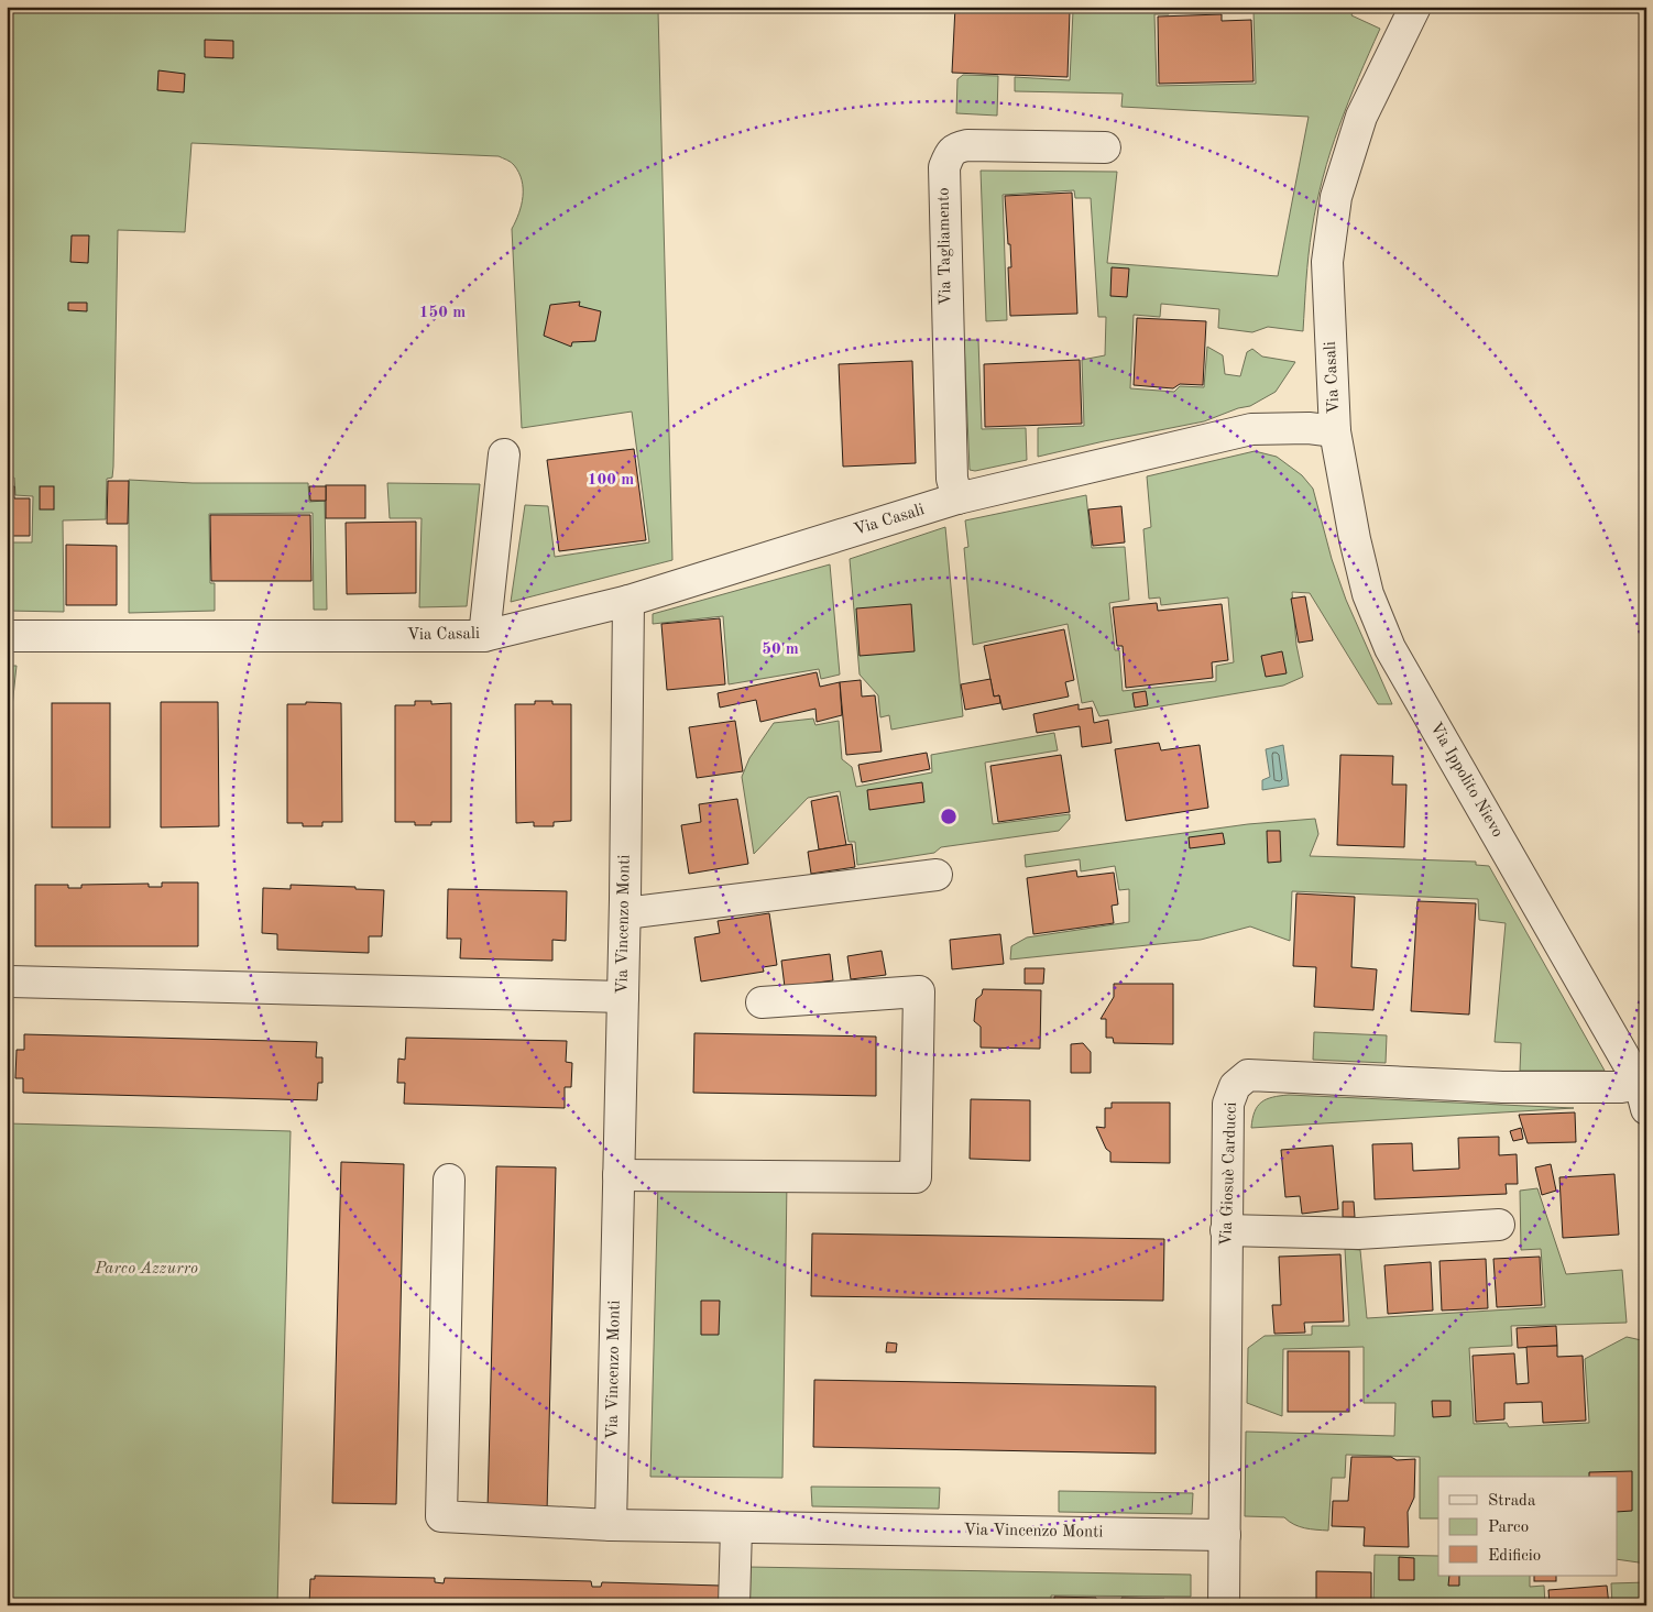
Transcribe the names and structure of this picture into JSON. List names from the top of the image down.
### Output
{
  "streets": {
    "street": [
      "Via Tagliamento",
      "Via Casali",
      "Via Ippolito Nievo",
      "Via Vincenzo Monti",
      "Via Giosuè Carducci"
    ]
  },
  "crossings": [
    ["Via Tagliamento", "Via Casali"],
    ["Via Casali", "Via Ippolito Nievo"],
    ["Via Casali", "Via Vincenzo Monti"],
    ["Via Ippolito Nievo", "Via Giosuè Carducci"],
    ["Via Vincenzo Monti", "Via Giosuè Carducci"]
  ],
  "parks": ["Parco Azzurro"],
  "legend": ["Strada", "Parco", "Edificio"],
  "rings": ["150 m", "100 m", "50 m"]
}
